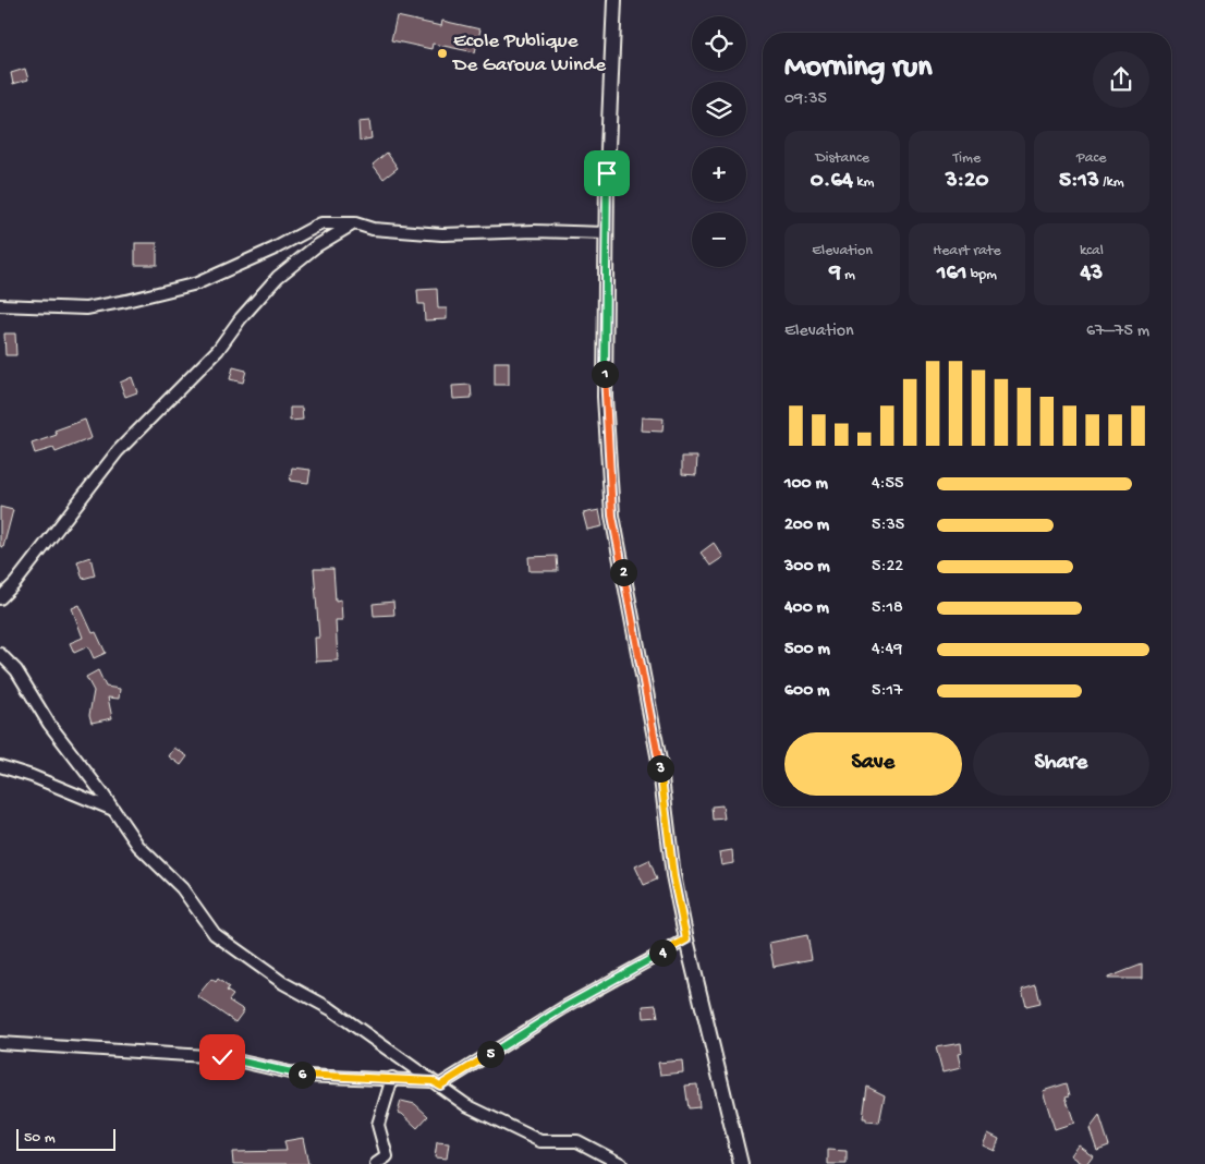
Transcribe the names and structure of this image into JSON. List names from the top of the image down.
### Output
{
  "places": ["Ecole Publique De Garoua Winde"],
  "scale_bar": "50 m",
  "page": {
    "map_buttons": ["+", "−"],
    "heading": ["Morning run", "09:35"],
    "stats": [
      ["Distance", "0.64 km"],
      ["Time", "3:20"],
      ["Pace", "5:13 /km"],
      ["Elevation", "9 m"],
      ["Heart rate", "161 bpm"],
      ["kcal", "43"]
    ],
    "chart": ["Elevation", "67–75 m"],
    "pins": [
      "1",
      "2",
      "3",
      "4",
      "5",
      "6"
    ],
    "list": [
      {
        "name": "100 m",
        "note": "4:55"
      },
      {
        "name": "200 m",
        "note": "5:35"
      },
      {
        "name": "300 m",
        "note": "5:22"
      },
      {
        "name": "400 m",
        "note": "5:18"
      },
      {
        "name": "500 m",
        "note": "4:49"
      },
      {
        "name": "600 m",
        "note": "5:17"
      }
    ],
    "buttons": ["Save", "Share"],
    "scale": "50 m"
  }
}
